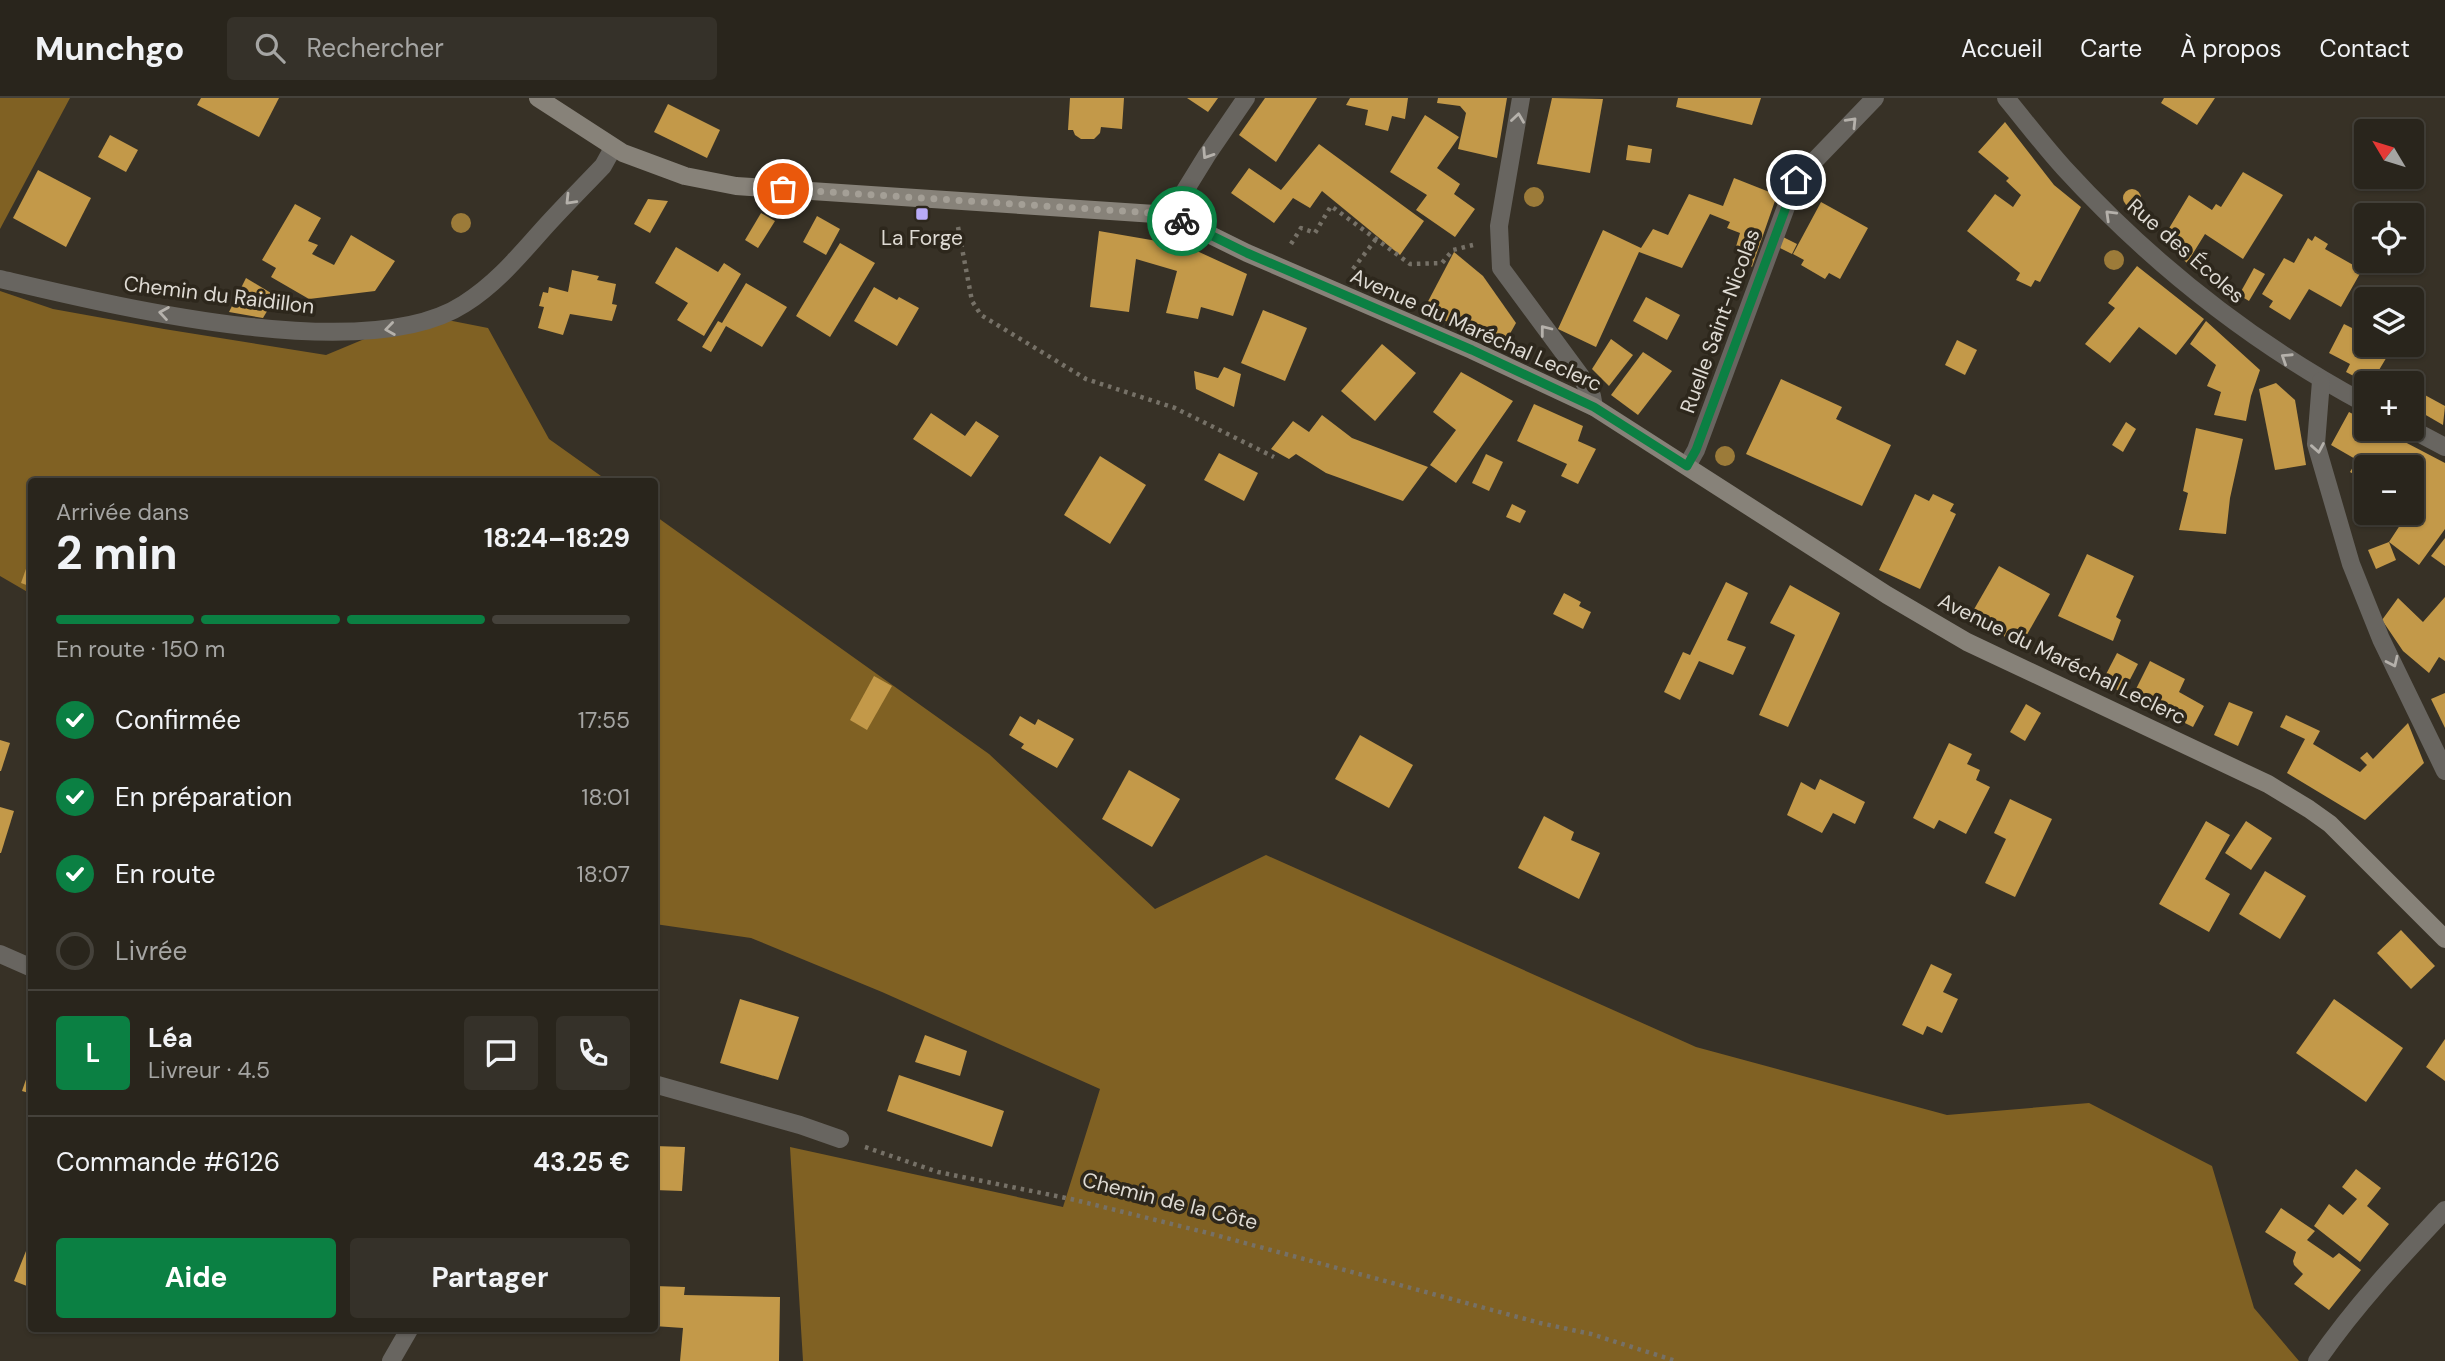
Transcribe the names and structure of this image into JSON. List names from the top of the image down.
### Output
{
  "streets": {
    "street": [
      "Rue des Écoles",
      "Chemin du Raidillon",
      "Ruelle Saint-Nicolas",
      "Avenue du Maréchal Leclerc"
    ],
    "path": ["Chemin de la Côte"]
  },
  "crossings": [
    ["Chemin du Raidillon", "Avenue du Maréchal Leclerc"],
    ["Ruelle Saint-Nicolas", "Avenue du Maréchal Leclerc"]
  ],
  "one_way": ["Rue des Écoles", "Chemin du Raidillon", "Ruelle Saint-Nicolas"],
  "places": {
    "transit": ["La Forge"]
  },
  "north": "top left",
  "page": {
    "header": "Munchgo",
    "search": "Rechercher",
    "nav": [
      "Accueil",
      "Carte",
      "À propos",
      "Contact"
    ],
    "map_buttons": ["+", "−"],
    "heading": ["2 min", "Arrivée dans", "18:24–18:29"],
    "panel": [
      "Léa",
      "Livreur · 4.5",
      "Commande #6126",
      "43.25 €"
    ],
    "bar": "En route · 150 m",
    "list": [
      ["Confirmée", "17:55"],
      ["En préparation", "18:01"],
      ["En route", "18:07"],
      "Livrée"
    ],
    "round": "L",
    "buttons": ["Aide", "Partager"]
  }
}
